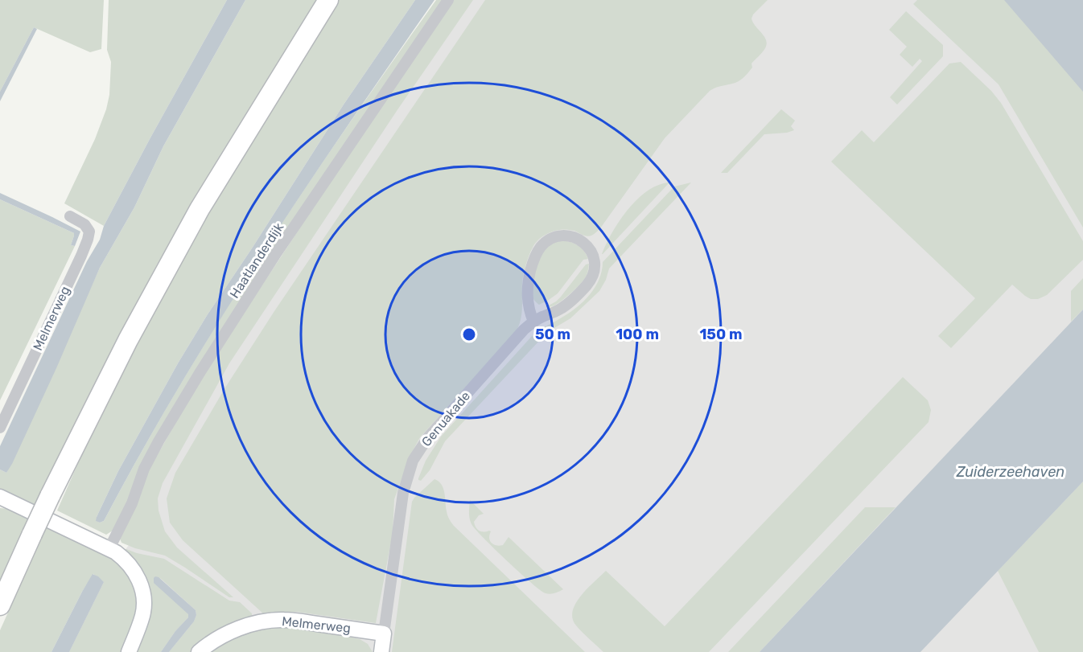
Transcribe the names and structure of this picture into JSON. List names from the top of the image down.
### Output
{
  "streets": {
    "street": ["Haatlanderdijk", "Melmerweg", "Genuakade"]
  },
  "crossings": [
    ["Melmerweg", "Genuakade"]
  ],
  "water": ["Zuiderzeehaven"],
  "rings": ["50 m", "100 m", "150 m"]
}
